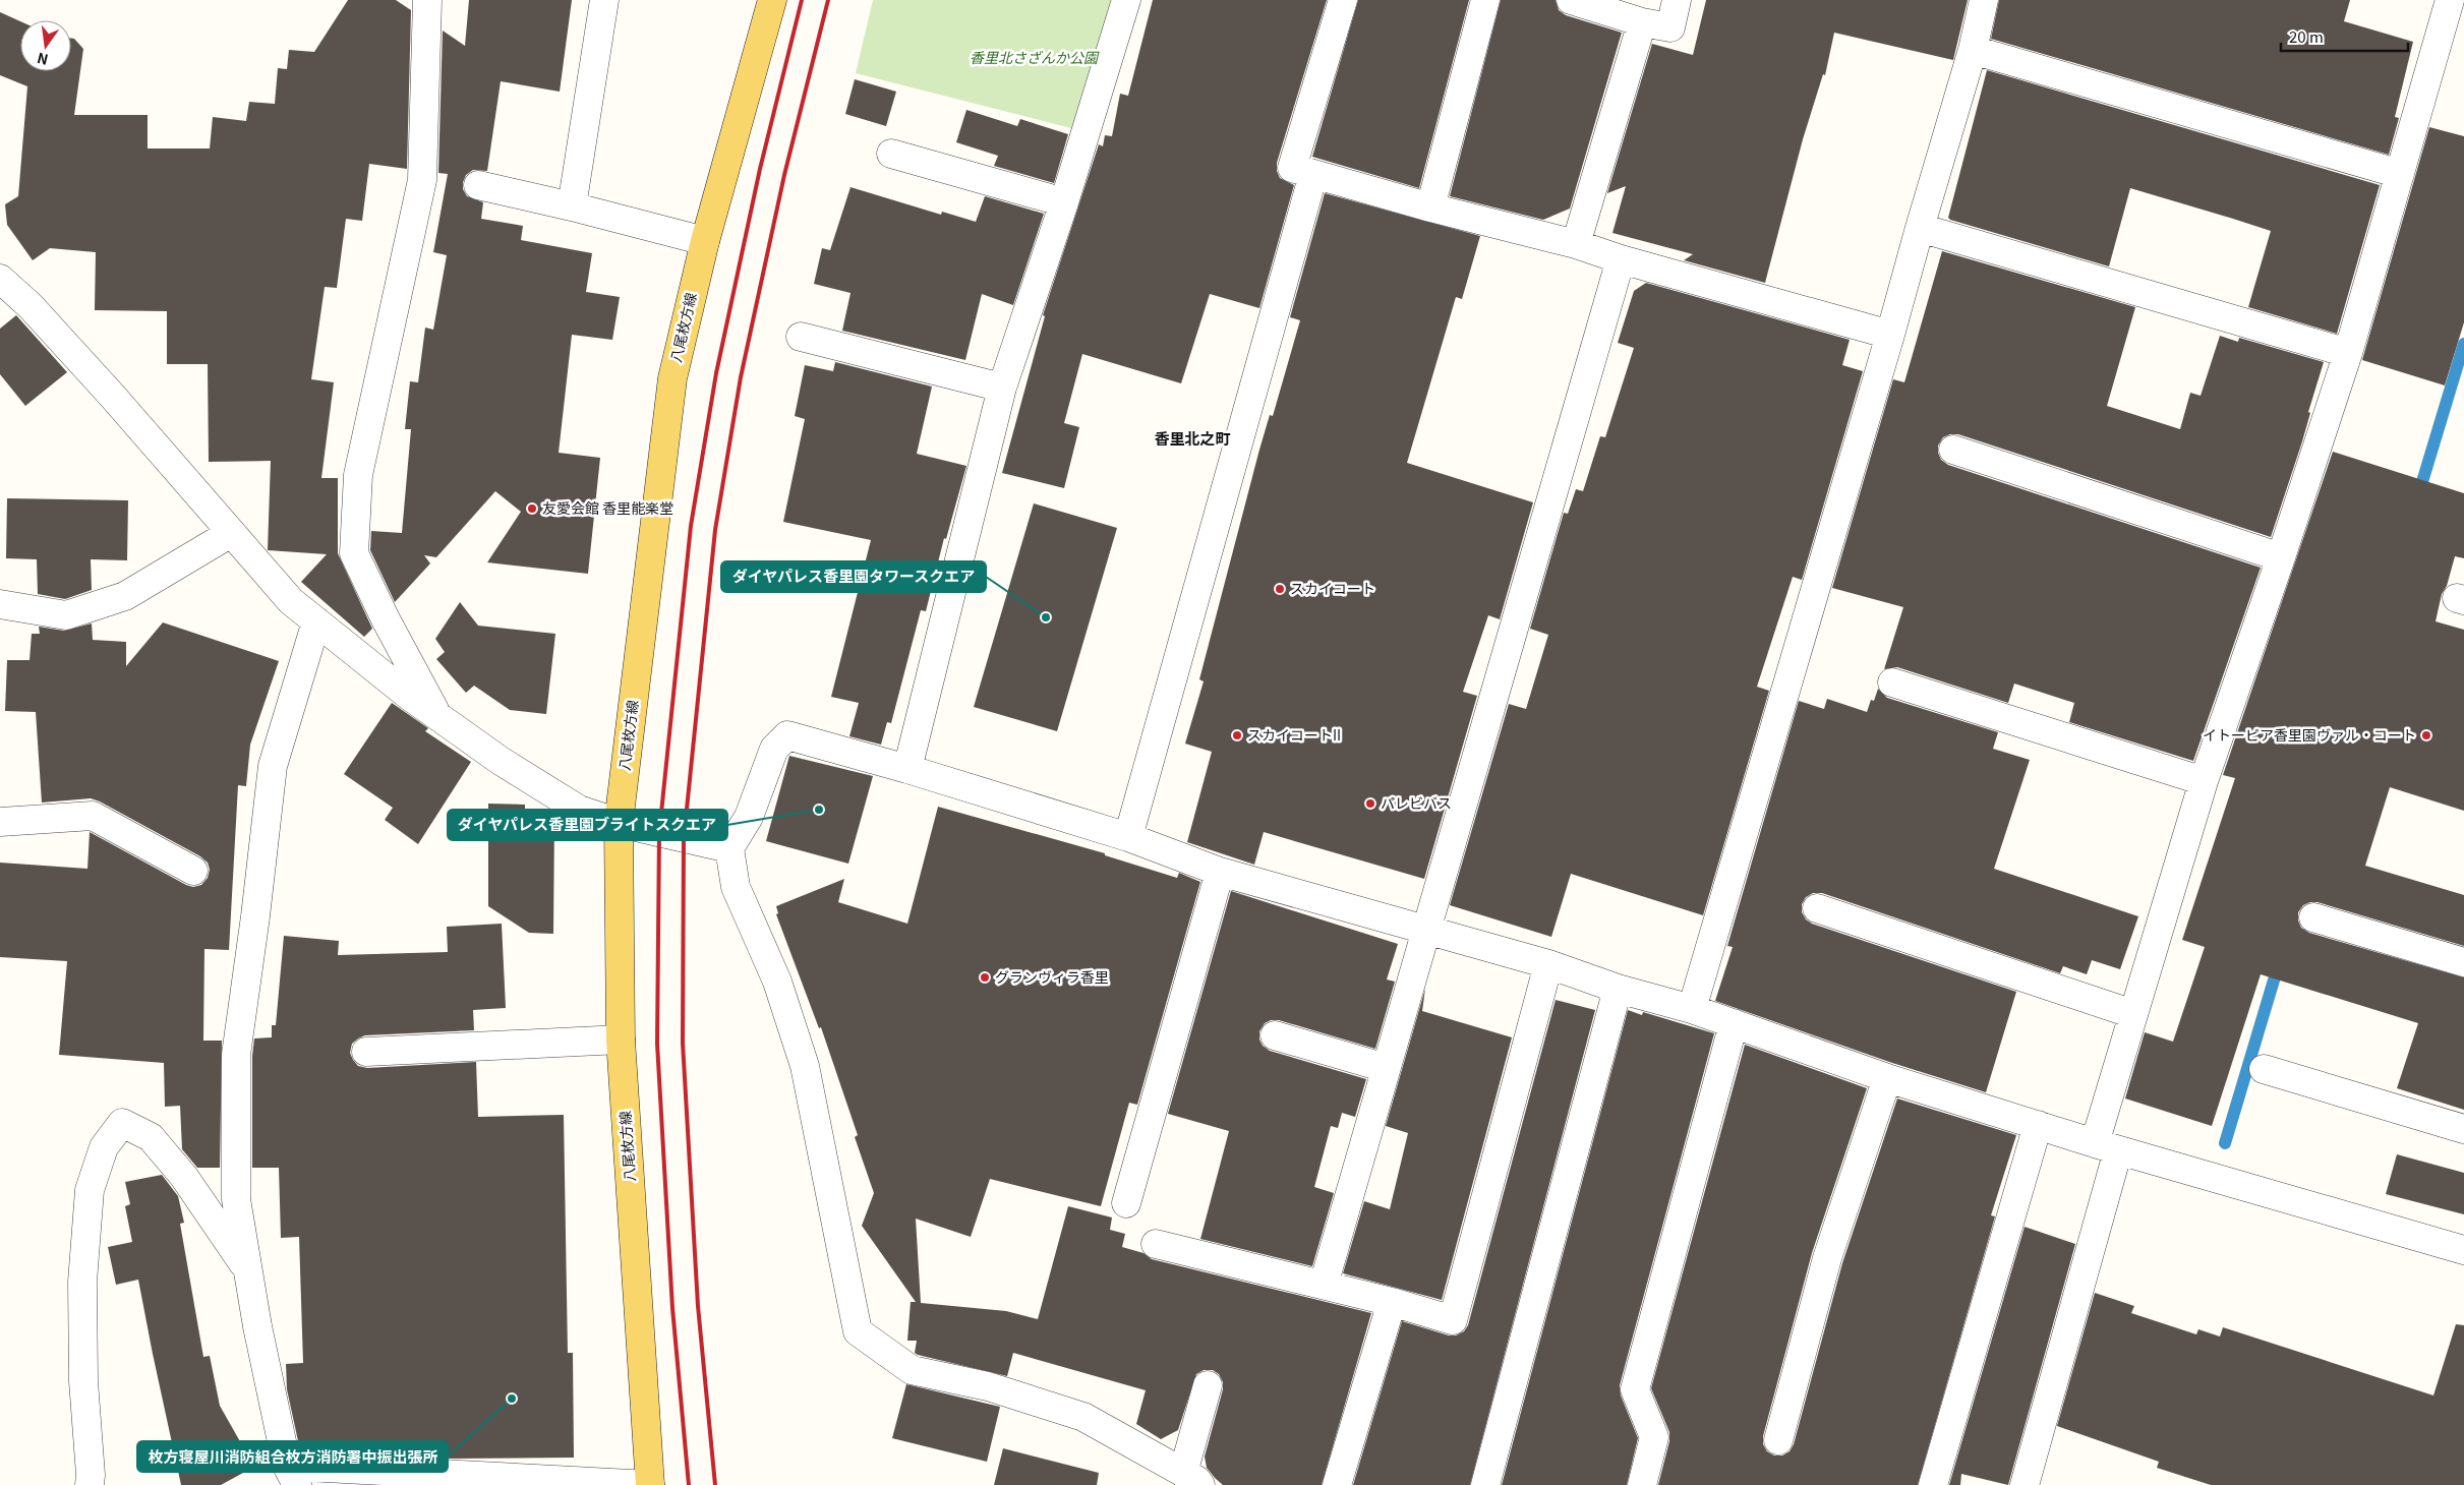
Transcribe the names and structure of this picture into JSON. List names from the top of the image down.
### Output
{
  "streets": {
    "main road": ["八尾枚方線"]
  },
  "districts": ["香里北之町"],
  "parks": ["香里北さざんか公園"],
  "places": [
    "友愛会館 香里能楽堂",
    "スカイコート",
    "ダイヤパレス香里園タワースクエア",
    "スカイコートII",
    "イトーピア香里園ヴァル・コート",
    "パレビバス",
    "ダイヤパレス香里園ブライトスクエア",
    "グランヴィラ香里",
    "枚方寝屋川消防組合枚方消防署中振出張所"
  ],
  "scale_bar": "20 m",
  "north": "bottom"
}
